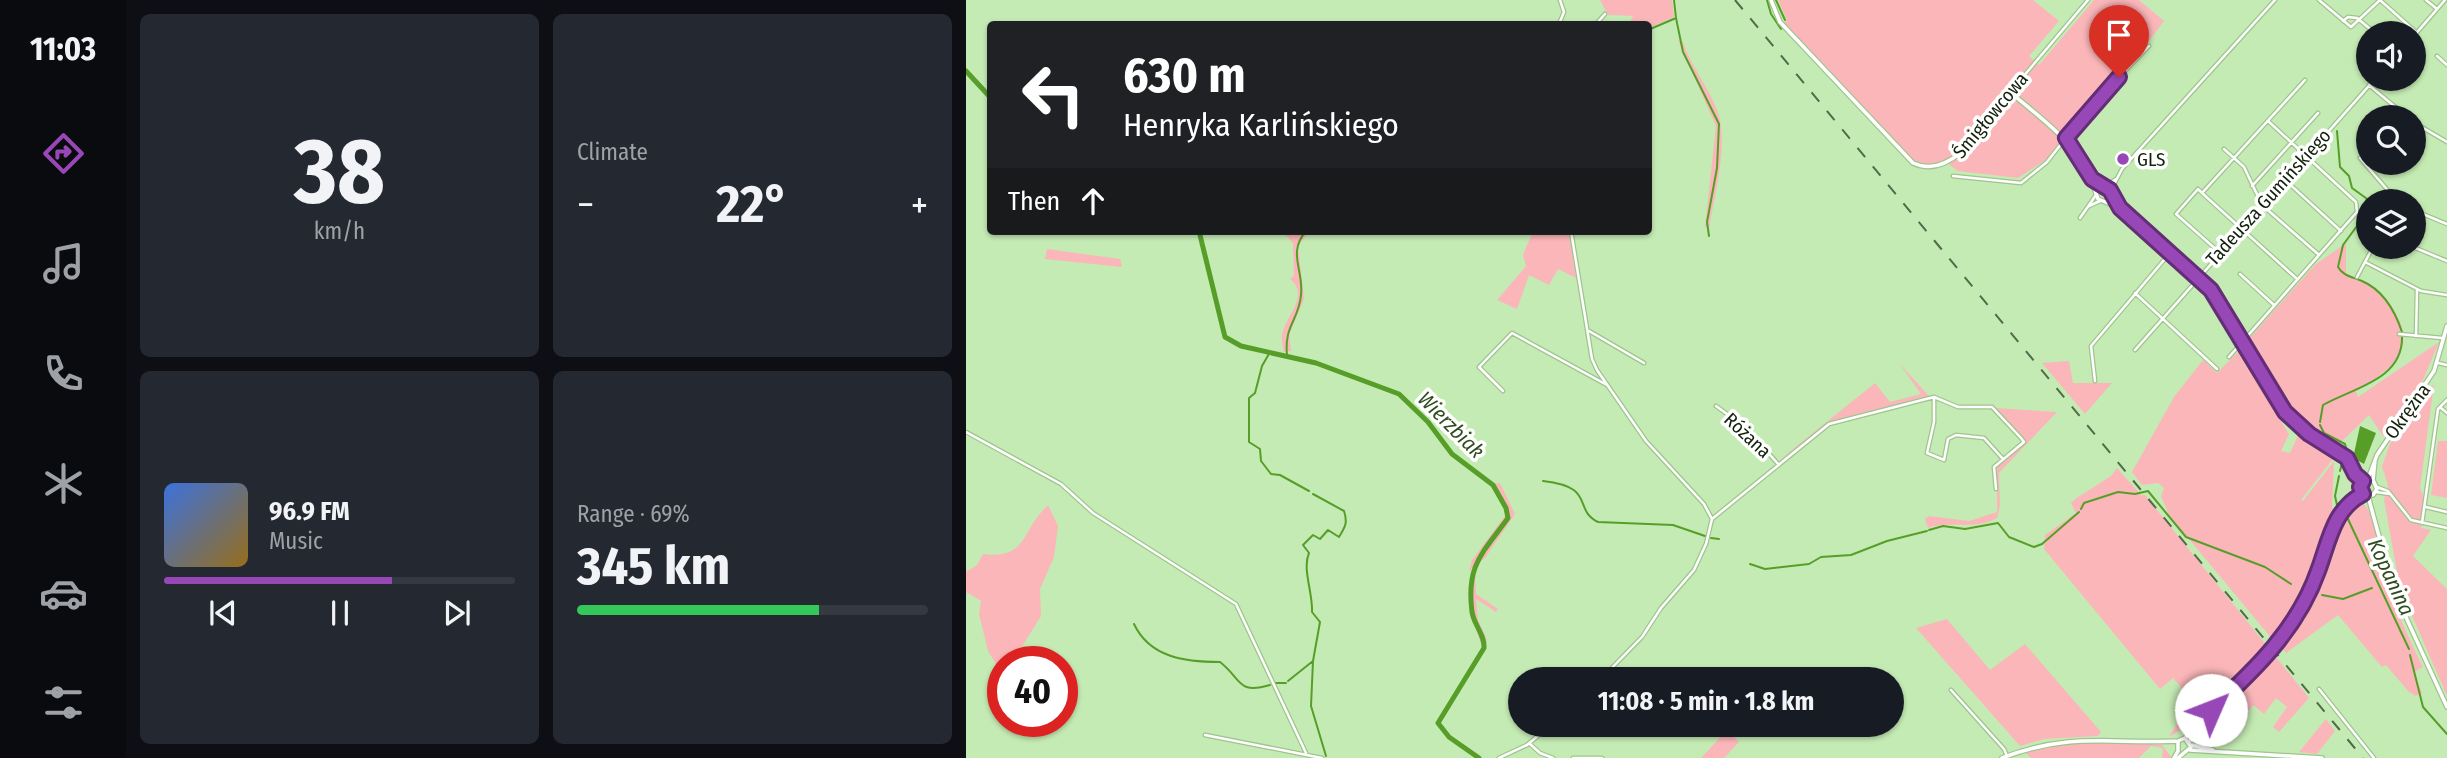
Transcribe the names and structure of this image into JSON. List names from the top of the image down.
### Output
{
  "streets": {
    "street": [
      "Śmigłowcowa",
      "Tadeusza Gumińskiego",
      "Okrężna",
      "Różana"
    ]
  },
  "water": ["Wierzbiak", "Kopanina"],
  "places": ["GLS"],
  "page": {
    "tabs": "11:03",
    "tile": [
      ["38", "km/h"],
      "Climate",
      ["Range · 69%", "345 km"]
    ],
    "turn": ["630 m", "Henryka Karlińskiego"],
    "then": "Then",
    "heat": ["−", "22°", "+"],
    "song": ["96.9 FM", "Music"],
    "limit": "40",
    "trip": "11:08 · 5 min · 1.8 km"
  }
}
